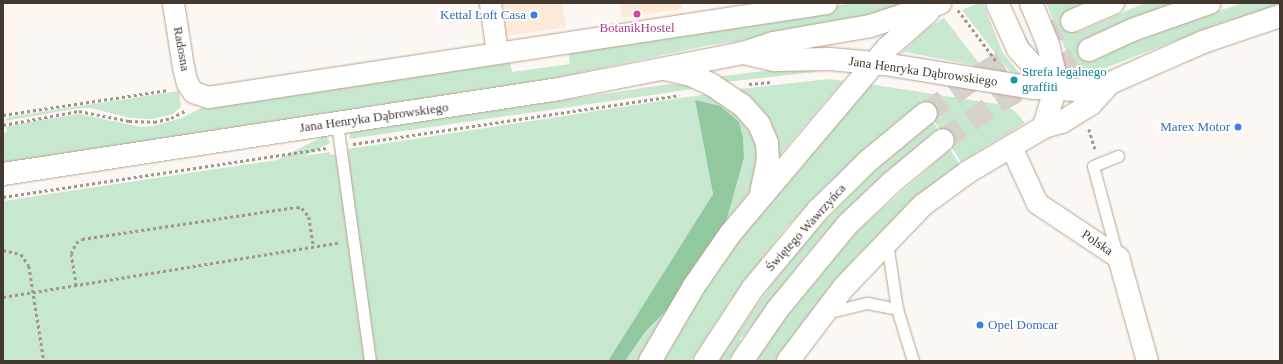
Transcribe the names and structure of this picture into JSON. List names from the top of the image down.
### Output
{
  "streets": {
    "main road": ["Jana Henryka Dąbrowskiego", "Świętego Wawrzyńca"],
    "street": ["Radosna", "Polska"]
  },
  "places": [
    "BotanikHostel",
    "Kettal Loft Casa",
    "Strefa legalnego graffiti",
    "Marex Motor",
    "Opel Domcar"
  ]
}
